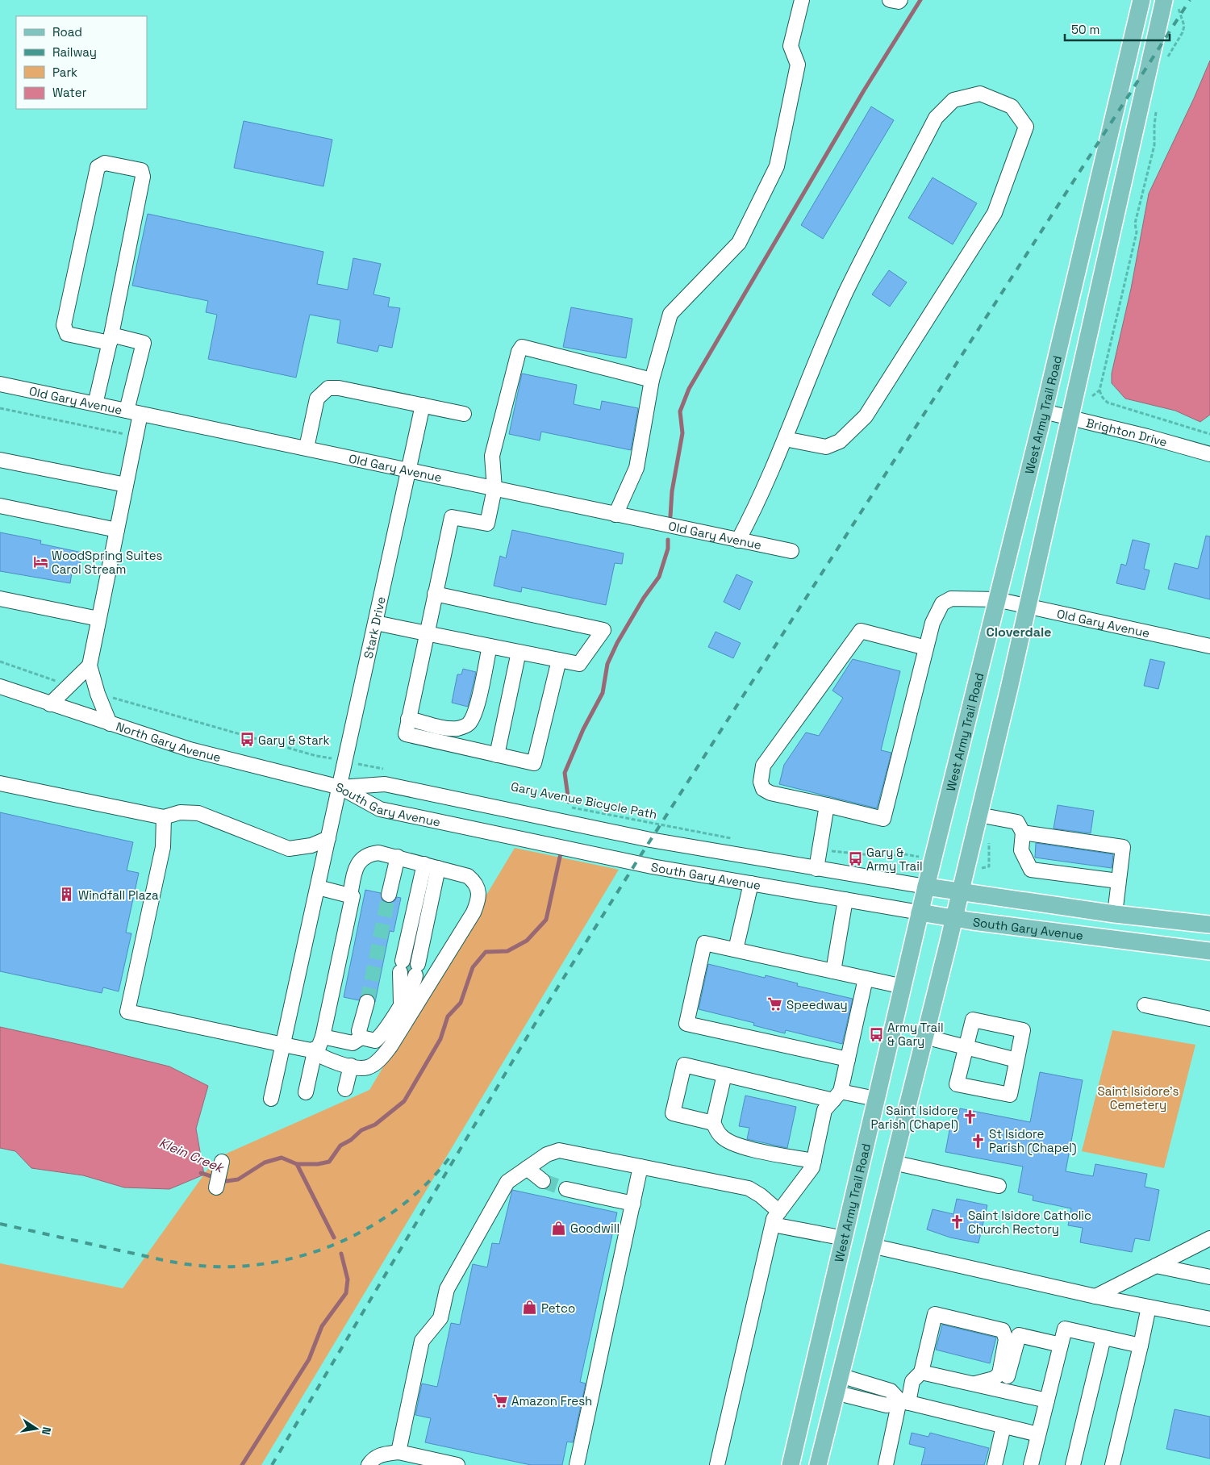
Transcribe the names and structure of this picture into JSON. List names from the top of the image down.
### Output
{
  "streets": {
    "main road": ["West Army Trail Road", "South Gary Avenue"],
    "street": [
      "Old Gary Avenue",
      "Brighton Drive",
      "Stark Drive",
      "North Gary Avenue"
    ],
    "path": ["Gary Avenue Bicycle Path"]
  },
  "crossings": [
    ["Old Gary Avenue", "West Army Trail Road"],
    ["Old Gary Avenue", "Stark Drive"],
    ["West Army Trail Road", "Brighton Drive"],
    ["West Army Trail Road", "South Gary Avenue"],
    ["Stark Drive", "North Gary Avenue"],
    ["Stark Drive", "South Gary Avenue"],
    ["North Gary Avenue", "South Gary Avenue"]
  ],
  "districts": ["Cloverdale"],
  "water": ["Klein Creek"],
  "parks": ["Saint Isidore's Cemetery"],
  "places": {
    "hotel": ["WoodSpring Suites Carol Stream"],
    "bus stop": ["Gary & Stark", "Gary & Army Trail", "Army Trail & Gary"],
    "building": ["Windfall Plaza"],
    "supermarket": ["Speedway", "Amazon Fresh"],
    "church": ["Saint Isidore Parish (Chapel)", "St Isidore Parish (Chapel)", "Saint Isidore Catholic Church Rectory"],
    "shop": ["Goodwill", "Petco"]
  },
  "legend": [
    "Road",
    "Railway",
    "Park",
    "Water"
  ],
  "scale_bar": "50 m",
  "north": "right"
}
